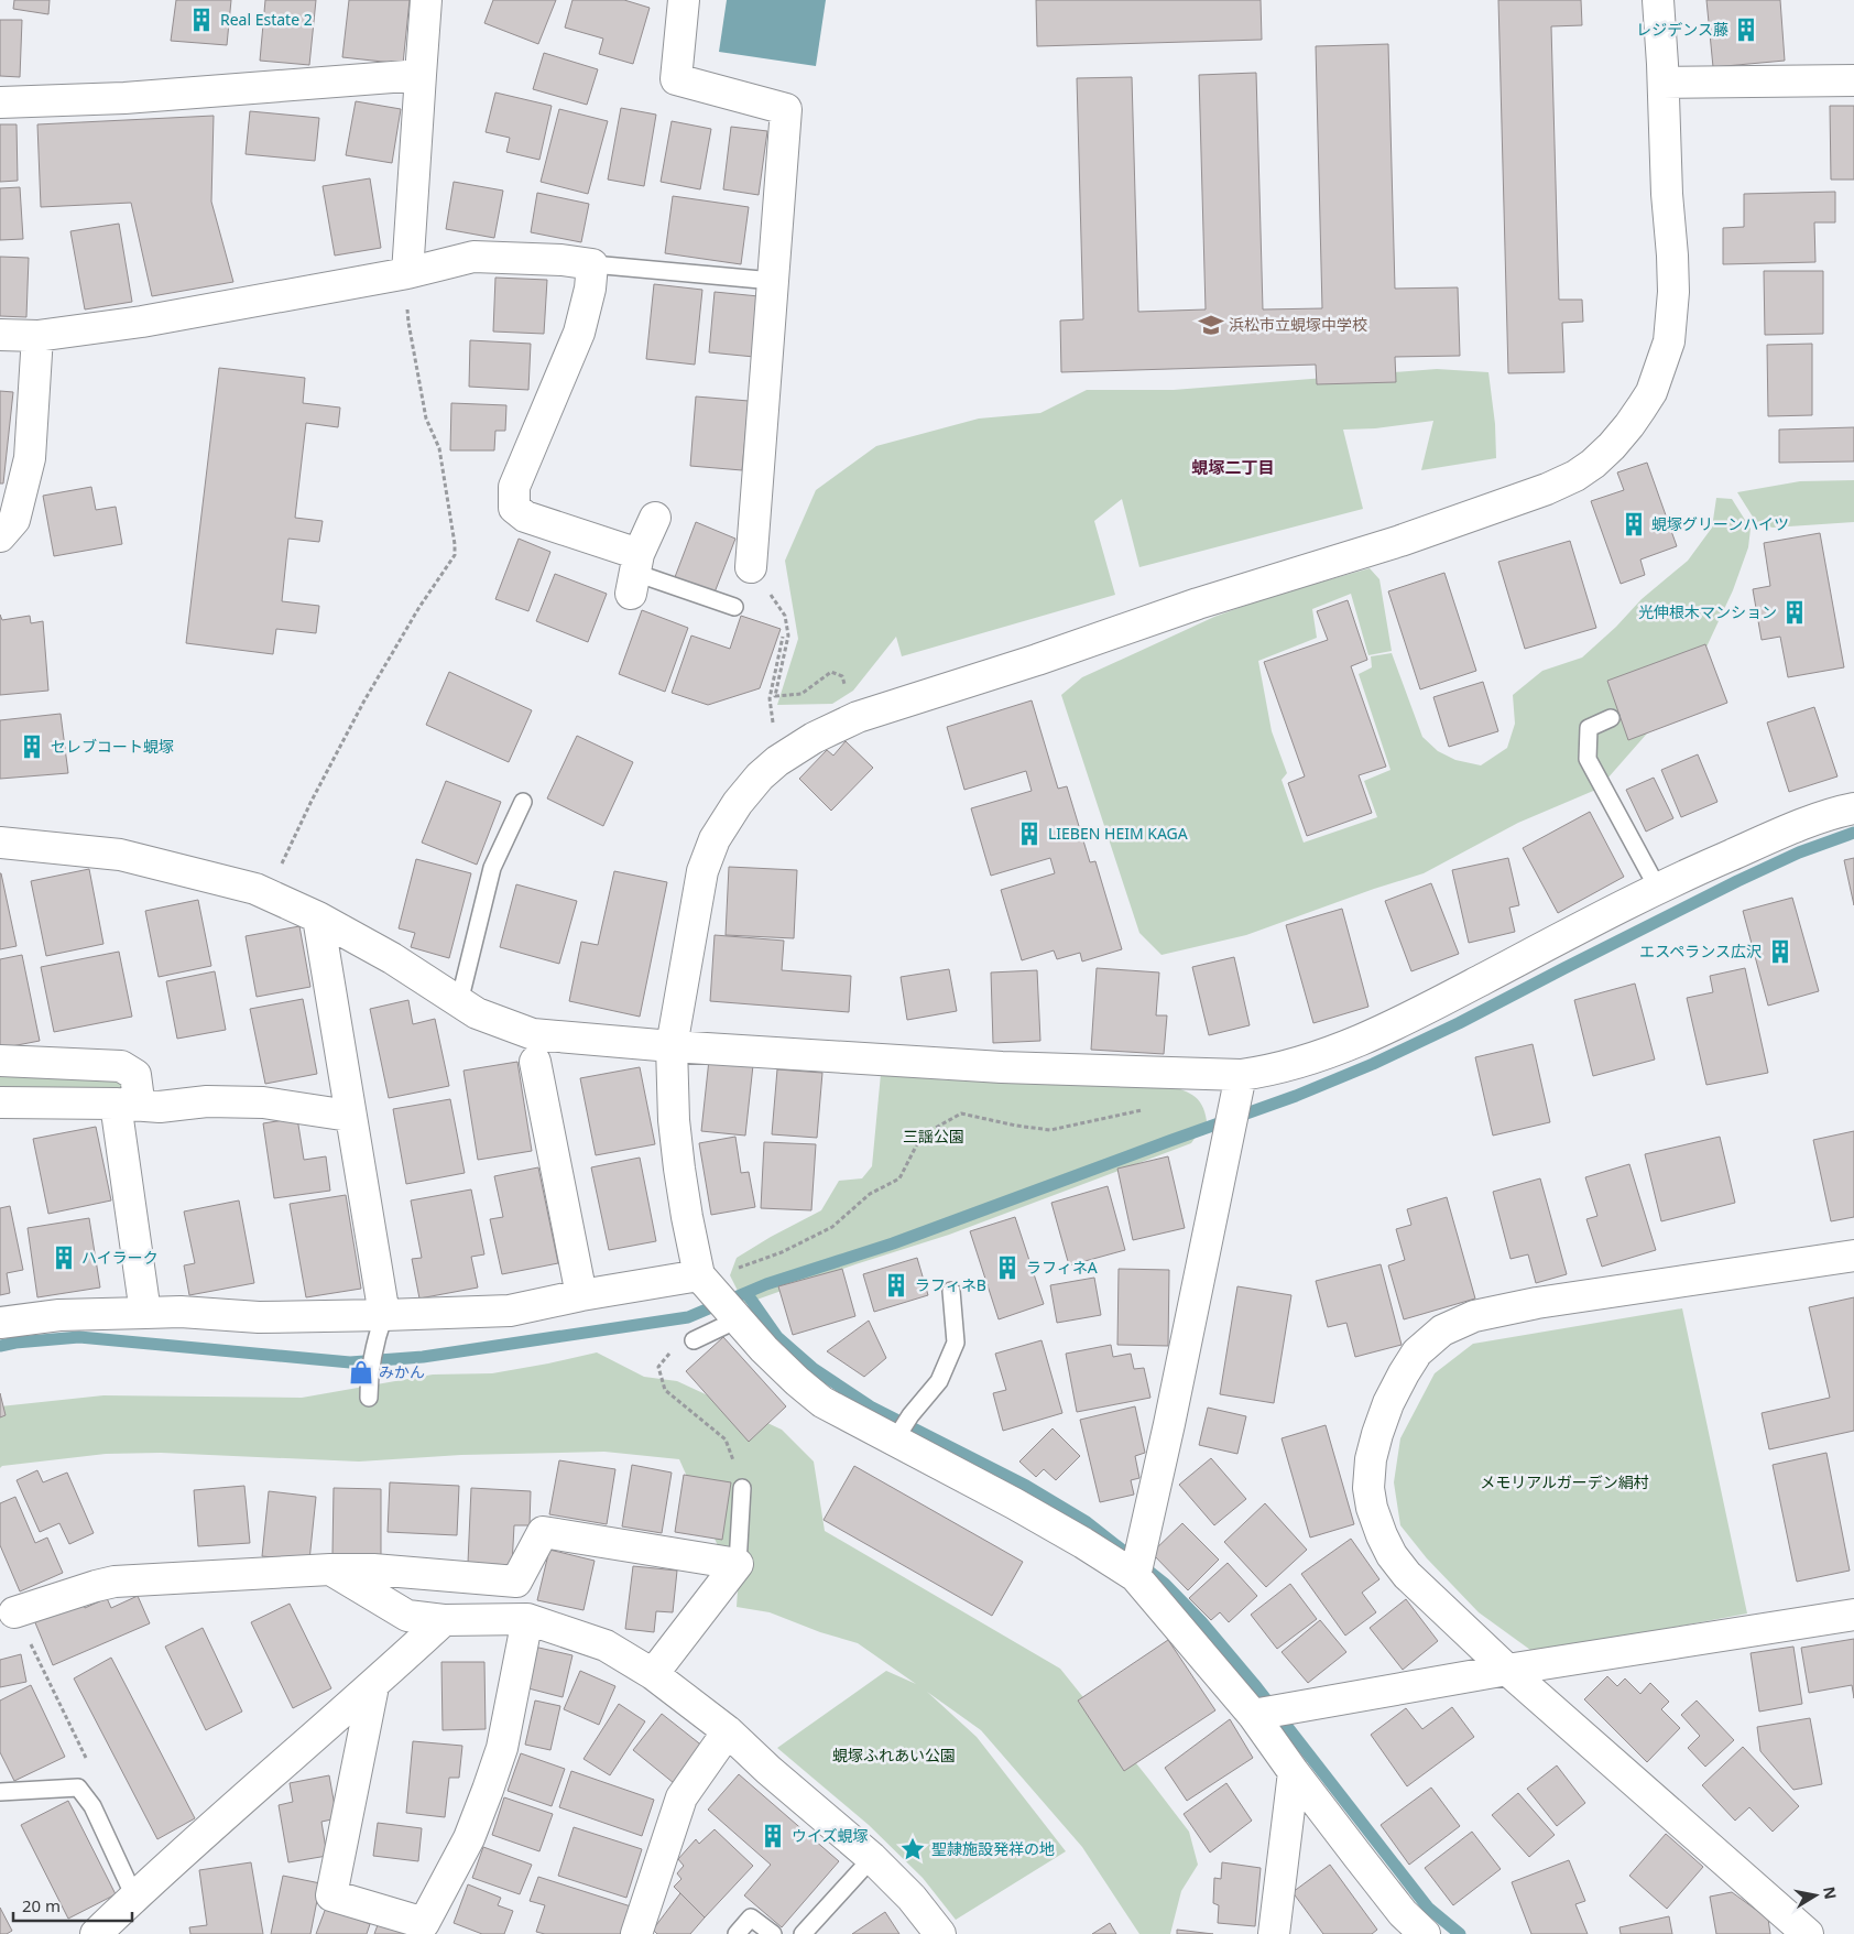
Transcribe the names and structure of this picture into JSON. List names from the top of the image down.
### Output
{
  "districts": ["蜆塚二丁目"],
  "parks": ["三謡公園", "メモリアルガーデン絹村", "蜆塚ふれあい公園"],
  "places": {
    "building": [
      "Real Estate 2",
      "レジデンス藤",
      "蜆塚グリーンハイツ",
      "光伸根木マンション",
      "セレブコート蜆塚",
      "LIEBEN HEIM KAGA",
      "エスペランス広沢",
      "ハイラーク",
      "ラフィネA",
      "ラフィネB",
      "ウイズ蜆塚"
    ],
    "school or university": ["浜松市立蜆塚中学校"],
    "shop": ["みかん"],
    "place": ["聖隷施設発祥の地"]
  },
  "scale_bar": "20 m",
  "north": "right"
}
